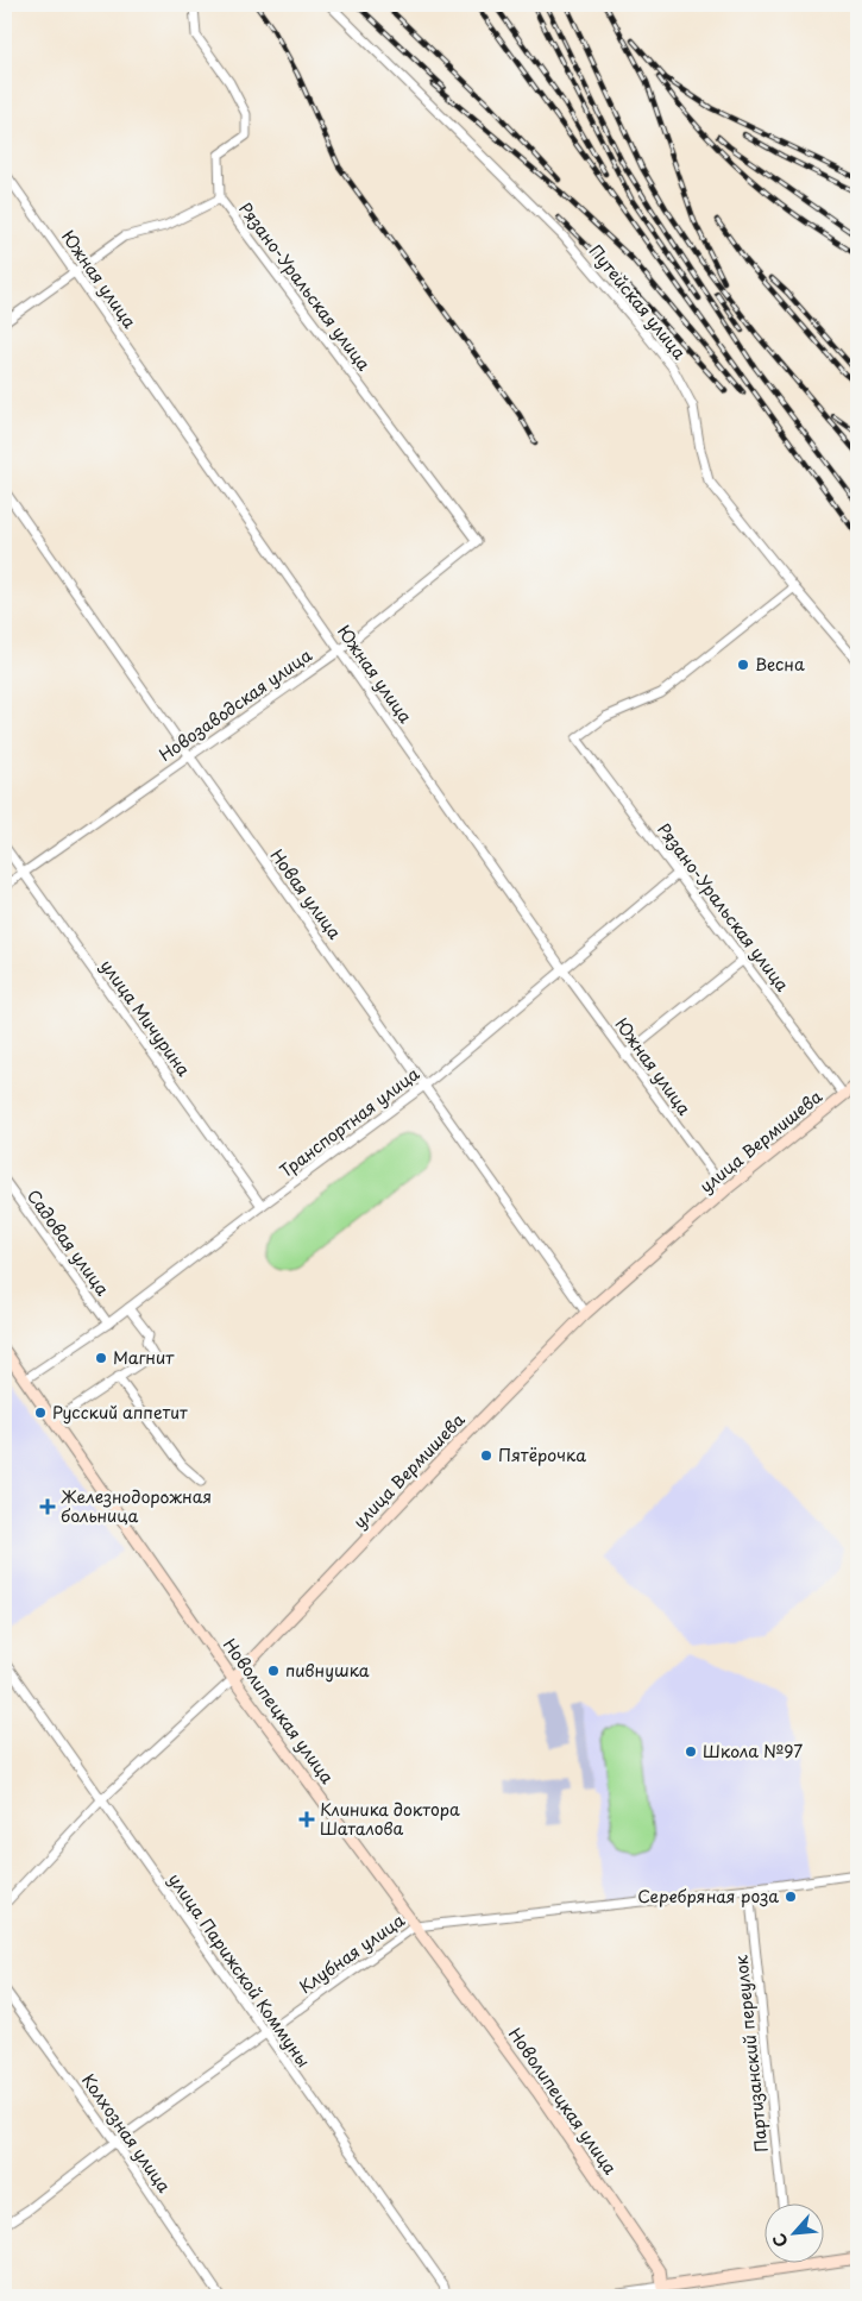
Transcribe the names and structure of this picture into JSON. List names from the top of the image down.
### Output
{
  "streets": {
    "street": [
      "Южная улица",
      "Рязано-Уральская улица",
      "Путейская улица",
      "Новозаводская улица",
      "Новая улица",
      "улица Мичурина",
      "Транспортная улица",
      "улица Вермишева",
      "Садовая улица",
      "Новолипецкая улица",
      "Клубная улица",
      "улица Парижской Коммуны",
      "Партизанский переулок",
      "Колхозная улица"
    ]
  },
  "crossings": [
    ["Южная улица", "Новозаводская улица"],
    ["Южная улица", "Транспортная улица"],
    ["Южная улица", "улица Вермишева"],
    ["Рязано-Уральская улица", "Путейская улица"],
    ["Рязано-Уральская улица", "Новозаводская улица"],
    ["Рязано-Уральская улица", "Транспортная улица"],
    ["Рязано-Уральская улица", "улица Вермишева"],
    ["Новозаводская улица", "Новая улица"],
    ["Новозаводская улица", "улица Мичурина"],
    ["Новая улица", "Транспортная улица"],
    ["Новая улица", "улица Вермишева"],
    ["улица Мичурина", "Транспортная улица"],
    ["Транспортная улица", "Садовая улица"],
    ["Транспортная улица", "Новолипецкая улица"],
    ["улица Вермишева", "Новолипецкая улица"],
    ["улица Вермишева", "улица Парижской Коммуны"],
    ["Новолипецкая улица", "Клубная улица"],
    ["Клубная улица", "улица Парижской Коммуны"],
    ["Клубная улица", "Партизанский переулок"],
    ["Клубная улица", "Колхозная улица"]
  ],
  "places": {
    "other": [
      "Весна",
      "Магнит",
      "Русский аппетит",
      "Пятёрочка",
      "пивнушка",
      "Школа №97",
      "Серебряная роза"
    ],
    "health": ["Железнодорожная больница", "Клиника доктора Шаталова"]
  },
  "north": "bottom left"
}
